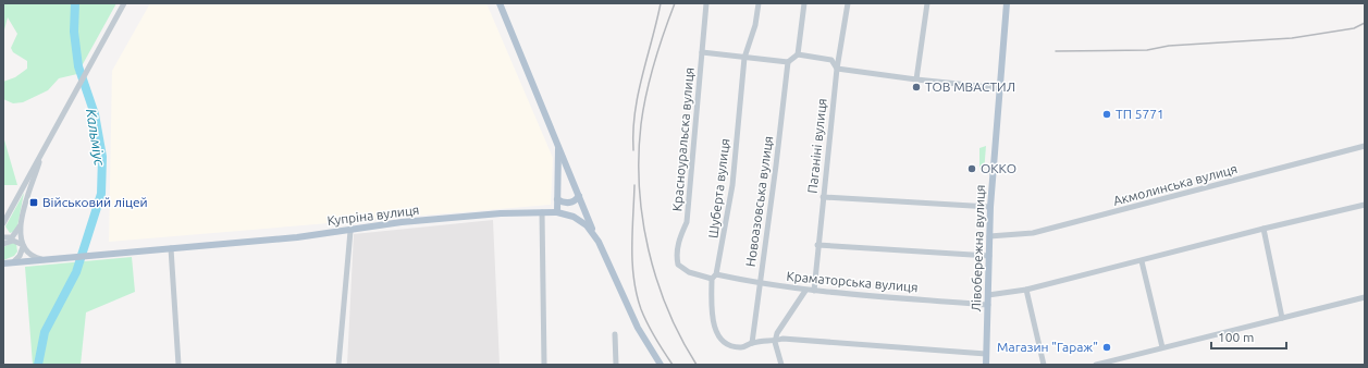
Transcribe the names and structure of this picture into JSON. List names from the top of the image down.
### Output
{
  "streets": {
    "main road": ["Купріна вулиця", "Лівобережна вулиця"],
    "street": [
      "Красноуральска вулиця",
      "Паганіні вулиця",
      "Акмолинська вулиця",
      "Шуберта вулиця",
      "Новоазовська вулиця",
      "Краматорська вулиця"
    ]
  },
  "crossings": [
    ["Красноуральска вулиця", "Шуберта вулиця"],
    ["Красноуральска вулиця", "Краматорська вулиця"],
    ["Паганіні вулиця", "Краматорська вулиця"],
    ["Акмолинська вулиця", "Лівобережна вулиця"],
    ["Шуберта вулиця", "Новоазовська вулиця"],
    ["Шуберта вулиця", "Лівобережна вулиця"],
    ["Шуберта вулиця", "Краматорська вулиця"],
    ["Новоазовська вулиця", "Краматорська вулиця"],
    ["Лівобережна вулиця", "Краматорська вулиця"]
  ],
  "water": ["Кальміус"],
  "places": {
    "other": [
      "ТОВ МВАСТИЛ",
      "ТП 5771",
      "ОККО",
      "Магазин \"Гараж\""
    ],
    "transit": ["Військовий ліцей"]
  },
  "scale_bar": "100 m"
}
